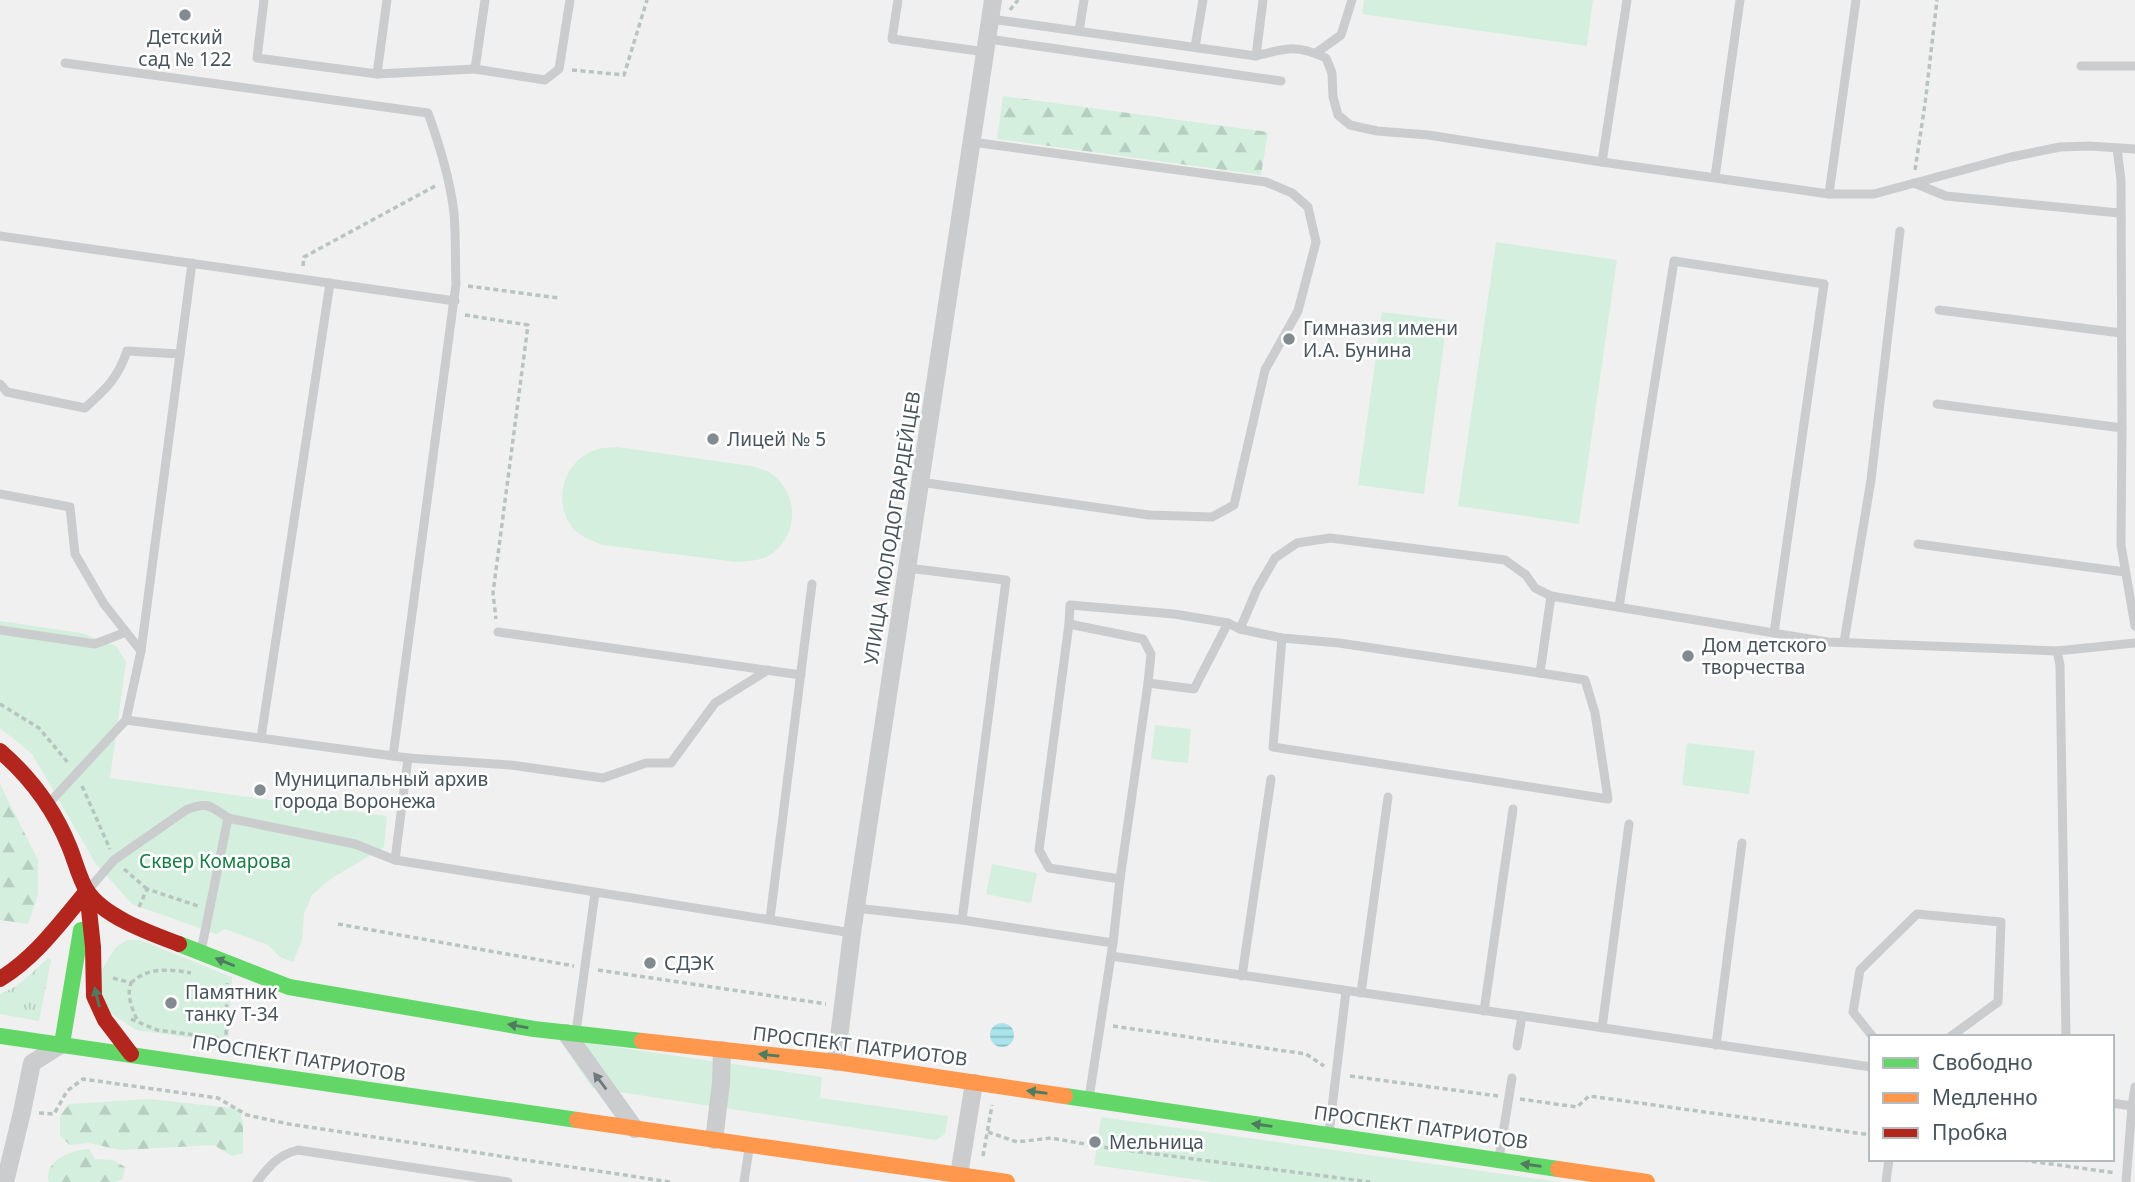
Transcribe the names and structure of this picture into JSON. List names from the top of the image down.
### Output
{
  "streets": {
    "main road": ["ПРОСПЕКТ ПАТРИОТОВ"],
    "street": ["УЛИЦА МОЛОДОГВАРДЕЙЦЕВ"]
  },
  "crossings": [
    ["УЛИЦА МОЛОДОГВАРДЕЙЦЕВ", "ПРОСПЕКТ ПАТРИОТОВ"]
  ],
  "parks": ["Сквер Комарова"],
  "places": [
    "Детский сад № 122",
    "Гимназия имени И.А. Бунина",
    "Лицей № 5",
    "Дом детского творчества",
    "Муниципальный архив города Воронежа",
    "СДЭК",
    "Памятник танку Т-34",
    "Мельница"
  ],
  "legend": ["Свободно", "Медленно", "Пробка"]
}
